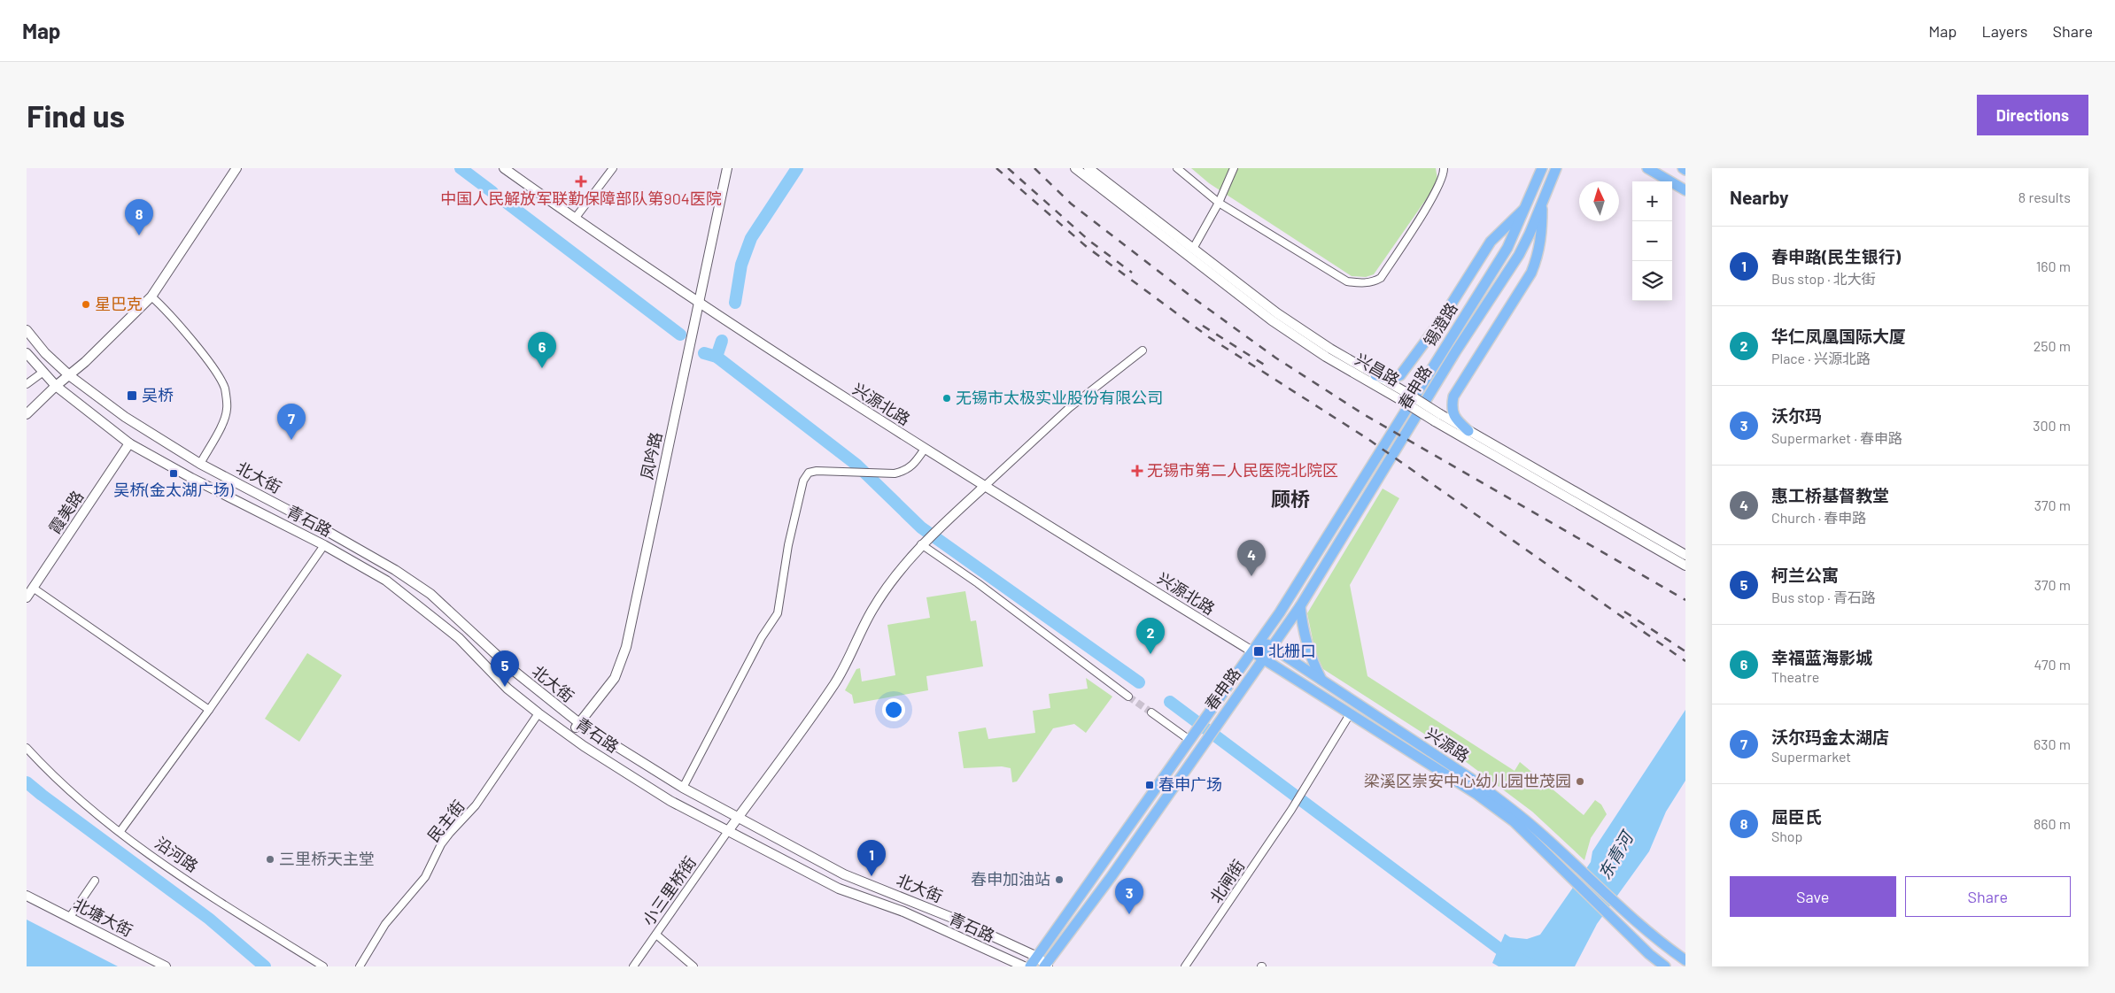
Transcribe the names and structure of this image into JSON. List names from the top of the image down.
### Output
{
  "streets": {
    "main road": [
      "锡澄路",
      "兴昌路",
      "春申路",
      "兴源北路",
      "凤吟路",
      "北大街",
      "霞美路",
      "青石路",
      "兴源路",
      "北塘大街"
    ],
    "street": [
      "民主街",
      "沿河路",
      "北闸街",
      "小三里桥街"
    ]
  },
  "crossings": [
    ["锡澄路", "春申路"],
    ["春申路", "兴源北路"],
    ["春申路", "北大街"],
    ["春申路", "兴源路"],
    ["兴源北路", "凤吟路"],
    ["兴源北路", "兴源路"],
    ["凤吟路", "北大街"],
    ["凤吟路", "青石路"],
    ["霞美路", "青石路"],
    ["青石路", "民主街"],
    ["青石路", "小三里桥街"],
    ["兴源路", "北闸街"]
  ],
  "districts": ["顾桥"],
  "water": ["东青河"],
  "places": {
    "health": ["中国人民解放军联勤保障部队第904医院", "无锡市第二人民医院北院区"],
    "other": [
      "星巴克",
      "无锡市太极实业股份有限公司",
      "梁溪区崇安中心幼儿园世茂园",
      "三里桥天主堂",
      "春申加油站"
    ],
    "transit": [
      "吴桥",
      "吴桥(金太湖广场)",
      "北栅口",
      "春申广场"
    ]
  },
  "north": "top",
  "page": {
    "header": "Map",
    "nav": ["Map", "Layers", "Share"],
    "buttons": [
      "Directions",
      ["Save", "Share"]
    ],
    "title": "Find us",
    "heading": ["Nearby", "8 results"],
    "map_buttons": ["+", "−"],
    "pins": [
      "8",
      "6",
      "7",
      "4",
      "2",
      "5",
      "1",
      "3"
    ],
    "list": [
      {
        "mark": "1",
        "name": "春申路(民生银行)",
        "note": "Bus stop · 北大街",
        "value": "160 m"
      },
      {
        "mark": "2",
        "name": "华仁凤凰国际大厦",
        "note": "Place · 兴源北路",
        "value": "250 m"
      },
      {
        "mark": "3",
        "name": "沃尔玛",
        "note": "Supermarket · 春申路",
        "value": "300 m"
      },
      {
        "mark": "4",
        "name": "惠工桥基督教堂",
        "note": "Church · 春申路",
        "value": "370 m"
      },
      {
        "mark": "5",
        "name": "柯兰公寓",
        "note": "Bus stop · 青石路",
        "value": "370 m"
      },
      {
        "mark": "6",
        "name": "幸福蓝海影城",
        "note": "Theatre",
        "value": "470 m"
      },
      {
        "mark": "7",
        "name": "沃尔玛金太湖店",
        "note": "Supermarket",
        "value": "630 m"
      },
      {
        "mark": "8",
        "name": "屈臣氏",
        "note": "Shop",
        "value": "860 m"
      }
    ]
  }
}
